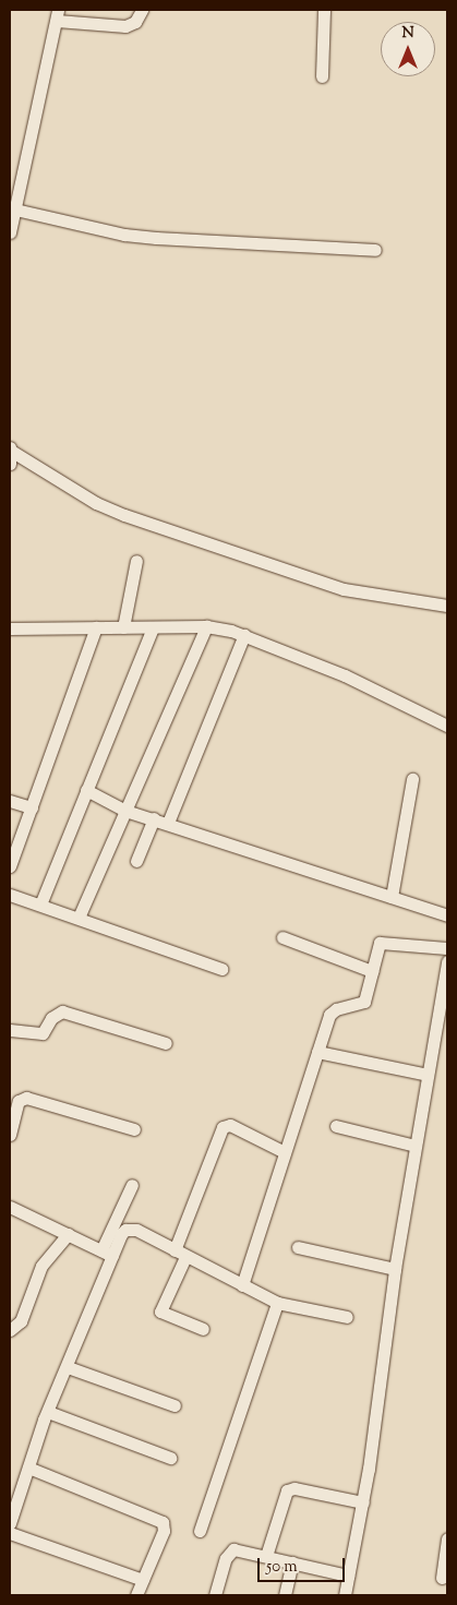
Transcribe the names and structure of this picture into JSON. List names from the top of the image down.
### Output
{
  "scale_bar": "50 m",
  "north": "top"
}
